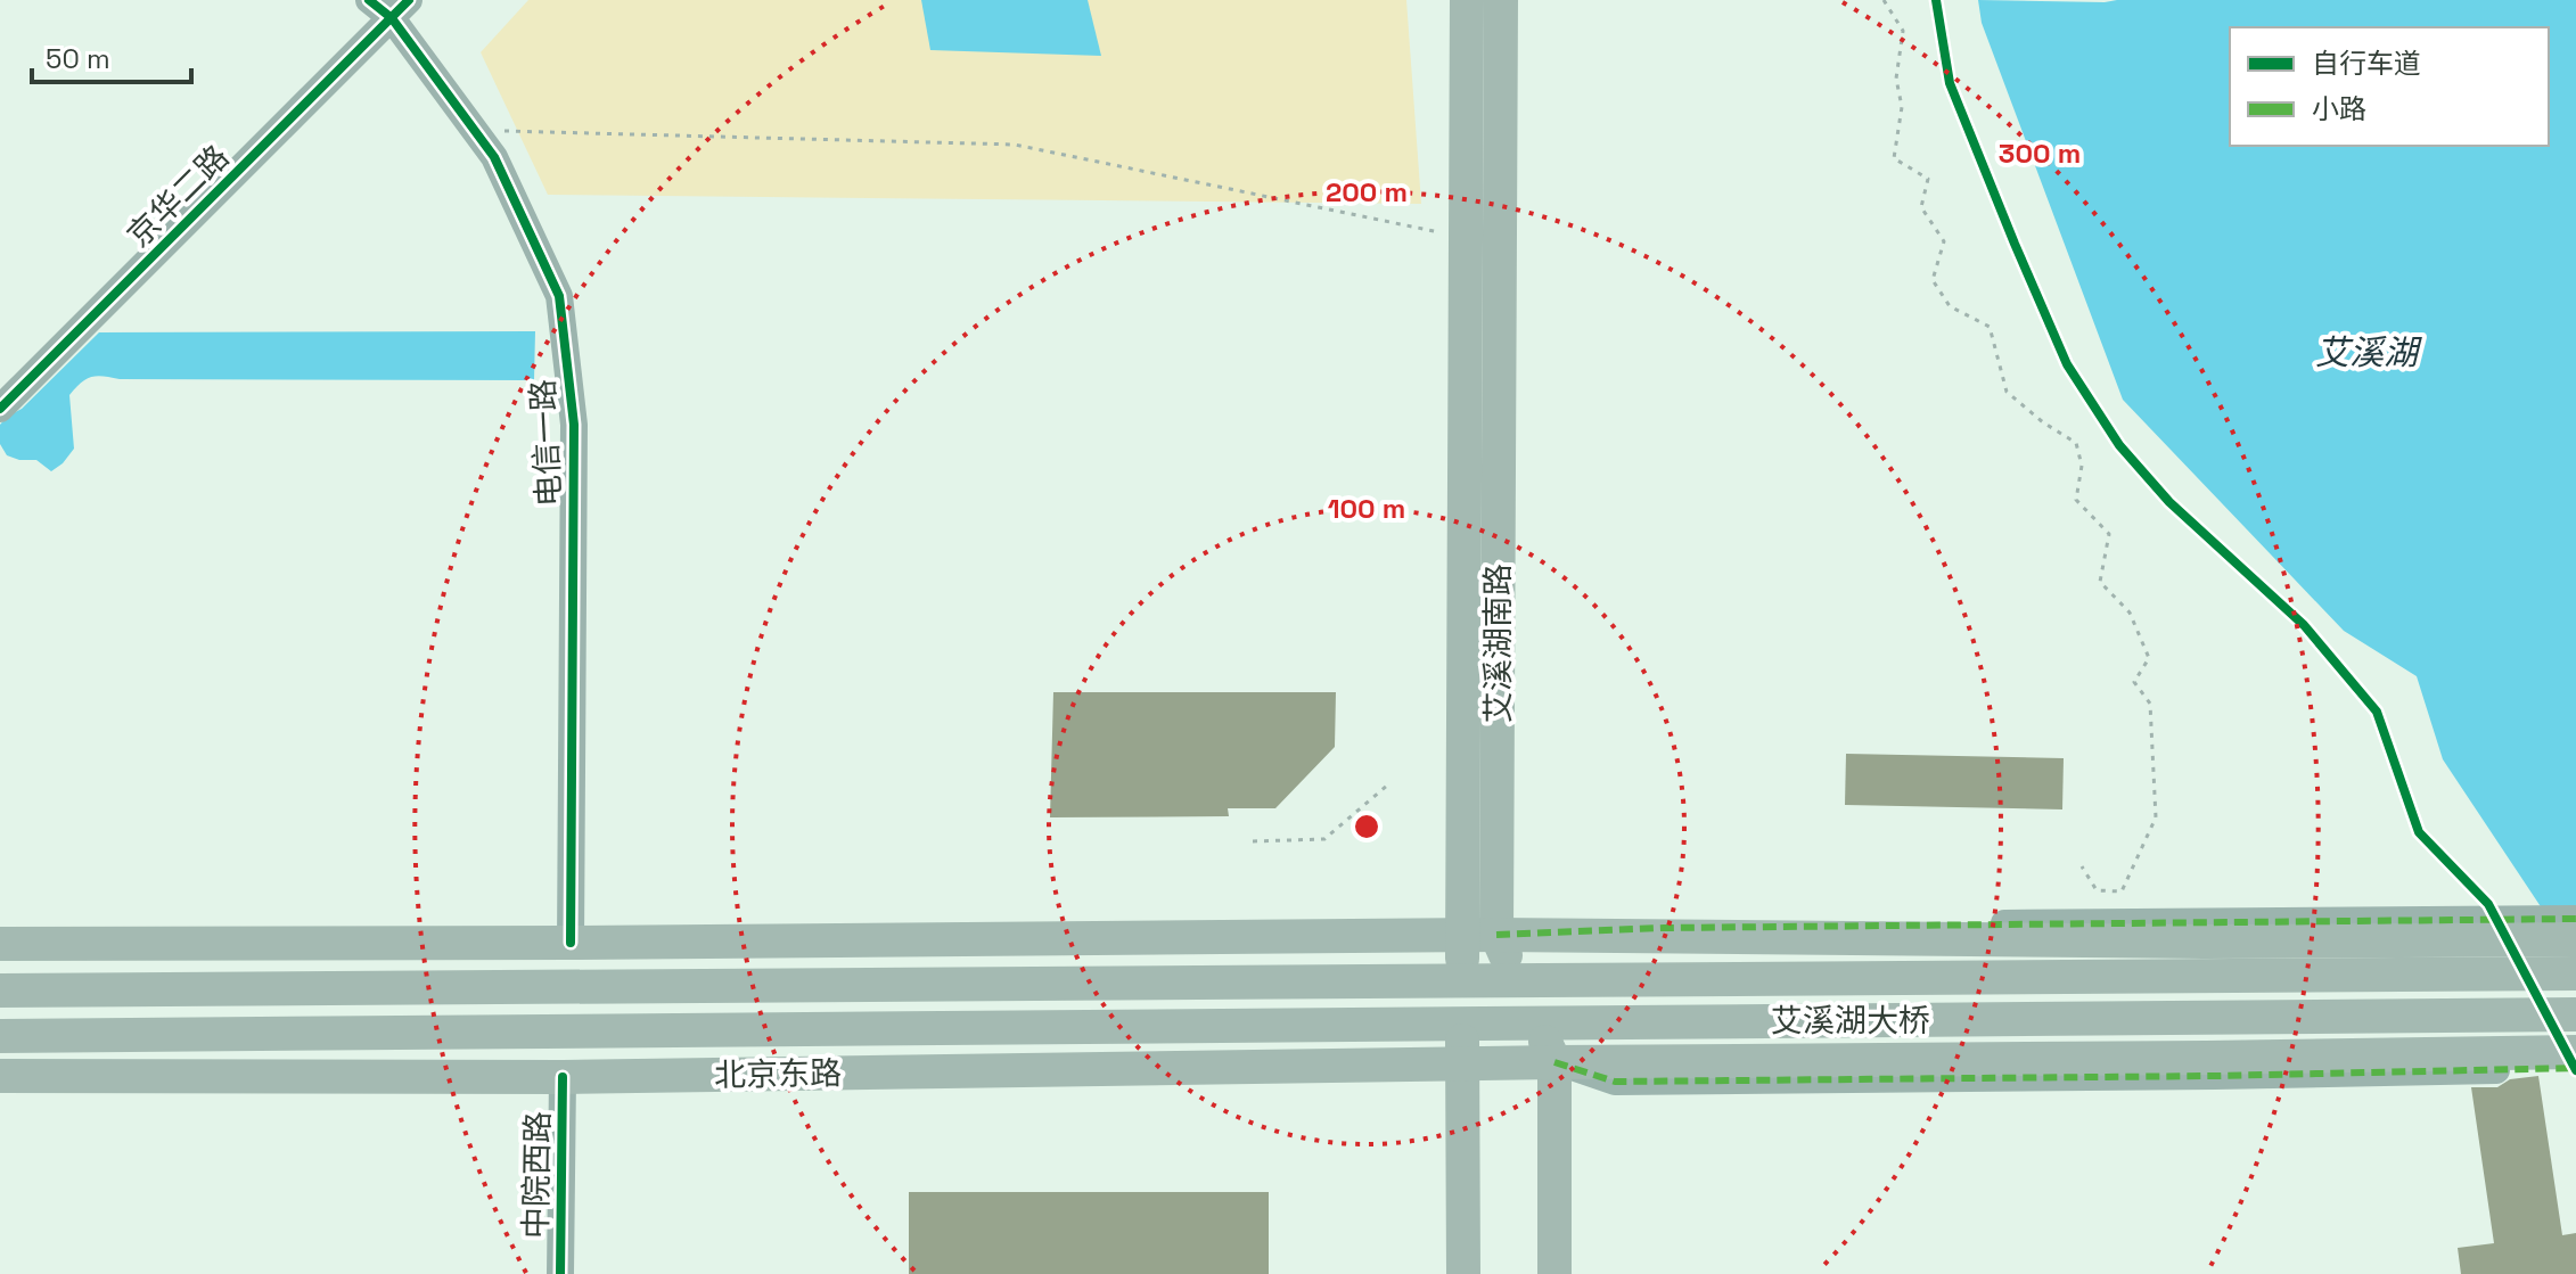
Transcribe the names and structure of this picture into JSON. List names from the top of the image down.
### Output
{
  "streets": {
    "main road": ["艾溪湖南路", "艾溪湖大桥", "北京东路"],
    "street": ["京华二路", "电信一路", "中院西路"]
  },
  "crossings": [
    ["京华二路", "电信一路"],
    ["艾溪湖南路", "北京东路"],
    ["艾溪湖大桥", "北京东路"],
    ["北京东路", "中院西路"]
  ],
  "water": ["艾溪湖"],
  "legend": ["自行车道", "小路"],
  "scale_bar": "50 m",
  "rings": ["300 m", "200 m", "100 m"]
}
